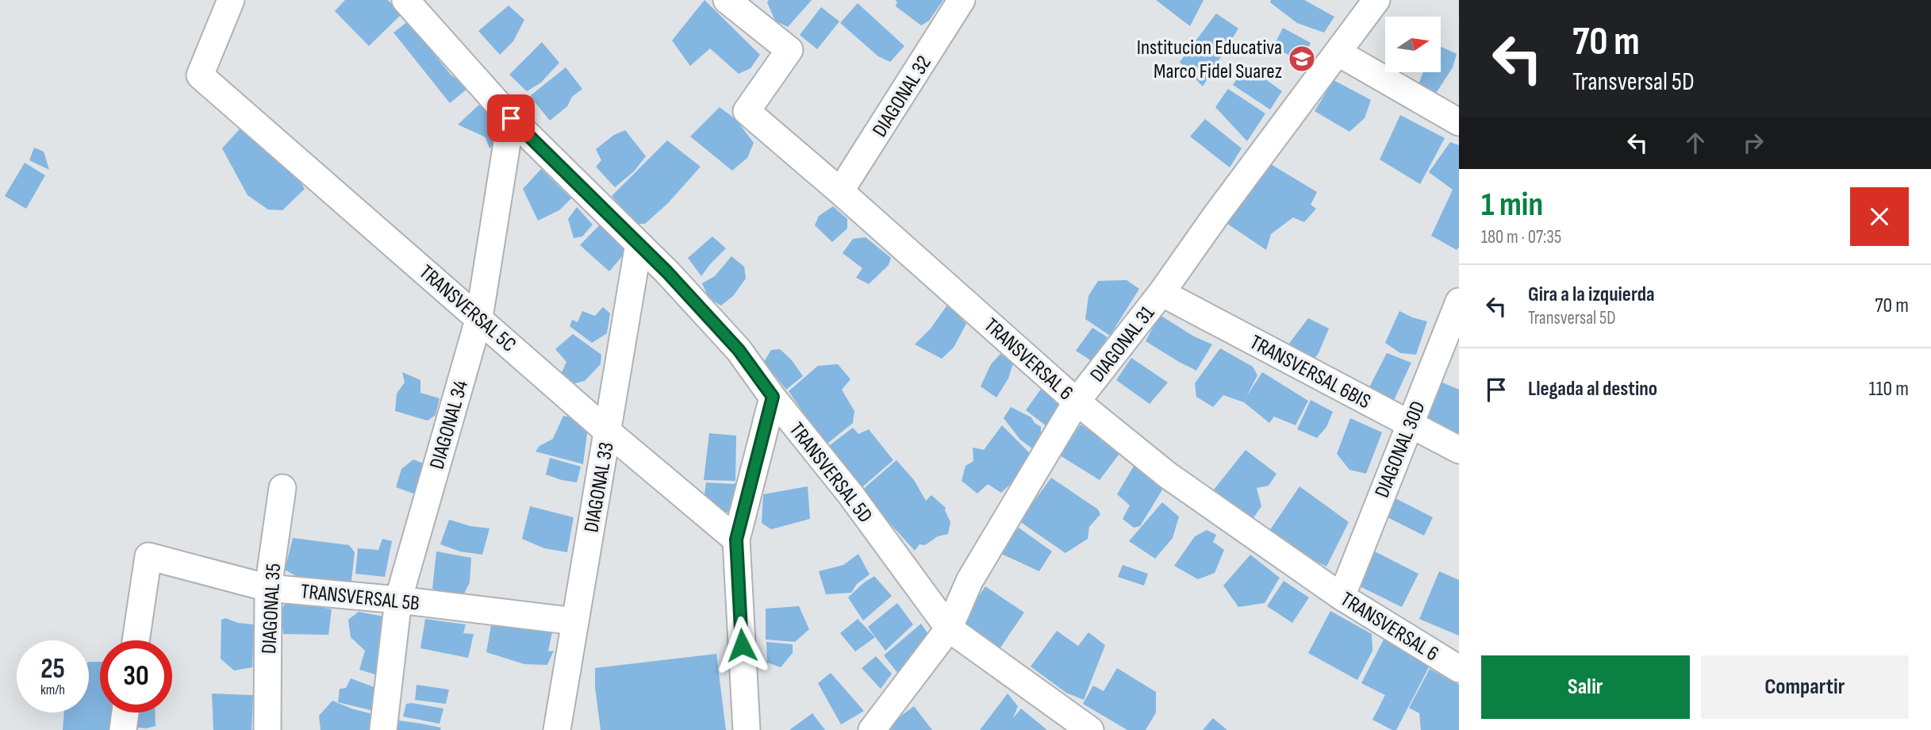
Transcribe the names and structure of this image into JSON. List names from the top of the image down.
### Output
{
  "streets": {
    "street": [
      "DIAGONAL 32",
      "TRANSVERSAL 5C",
      "DIAGONAL 31",
      "TRANSVERSAL 6",
      "TRANSVERSAL 6BIS",
      "DIAGONAL 34",
      "DIAGONAL 30D",
      "TRANSVERSAL 5D",
      "DIAGONAL 33",
      "TRANSVERSAL 5B",
      "DIAGONAL 35"
    ]
  },
  "crossings": [
    ["DIAGONAL 32", "TRANSVERSAL 6"],
    ["TRANSVERSAL 5C", "DIAGONAL 34"],
    ["TRANSVERSAL 5C", "DIAGONAL 33"],
    ["DIAGONAL 31", "TRANSVERSAL 6"],
    ["DIAGONAL 31", "TRANSVERSAL 6BIS"],
    ["DIAGONAL 31", "TRANSVERSAL 5D"],
    ["TRANSVERSAL 6", "DIAGONAL 30D"],
    ["TRANSVERSAL 6BIS", "DIAGONAL 30D"],
    ["DIAGONAL 34", "TRANSVERSAL 5D"],
    ["DIAGONAL 34", "TRANSVERSAL 5B"],
    ["TRANSVERSAL 5D", "DIAGONAL 33"],
    ["DIAGONAL 33", "TRANSVERSAL 5B"],
    ["TRANSVERSAL 5B", "DIAGONAL 35"]
  ],
  "places": {
    "school or university": ["Institucion Educativa Marco Fidel Suarez"]
  },
  "north": "right",
  "page": {
    "turn": ["70 m", "Transversal 5D"],
    "heading": ["1 min", "180 m · 07:35"],
    "list": [
      {
        "name": "Gira a la izquierda",
        "note": "Transversal 5D",
        "value": "70 m"
      },
      {
        "name": "Llegada al destino",
        "value": "110 m"
      }
    ],
    "speed": "25 km/h",
    "limit": "30",
    "buttons": ["Salir", "Compartir"]
  }
}
